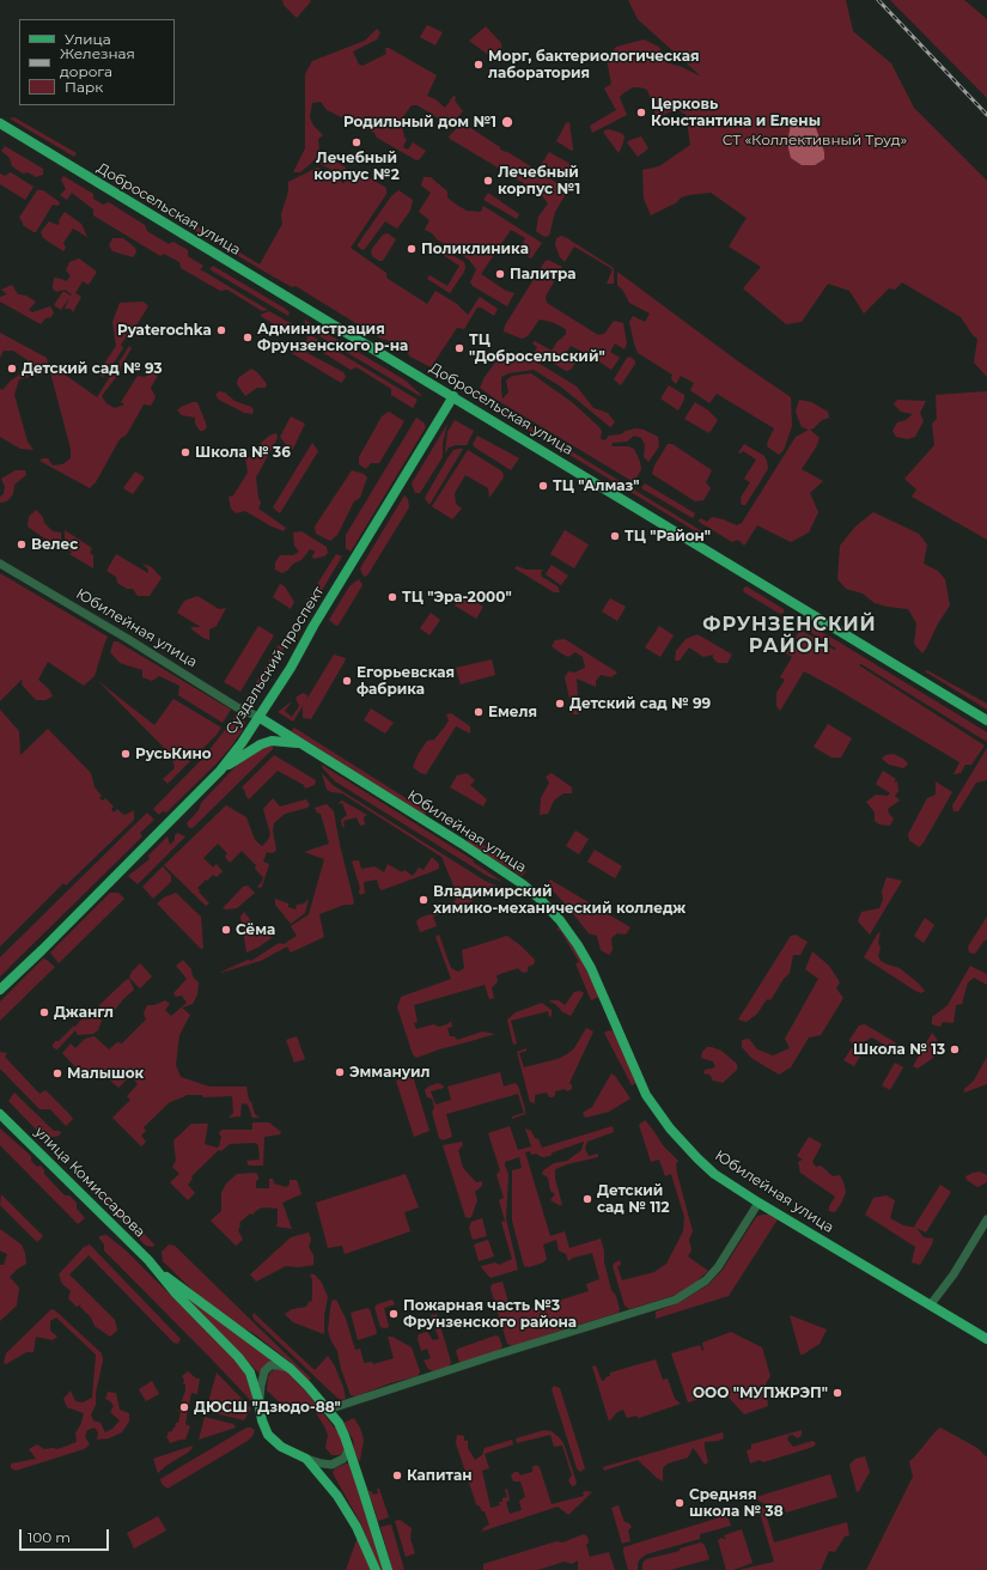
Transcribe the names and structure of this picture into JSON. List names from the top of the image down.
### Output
{
  "streets": {
    "main road": [
      "Добросельская улица",
      "Юбилейная улица",
      "Суздальский проспект",
      "улица Комиссарова"
    ]
  },
  "crossings": [
    ["Добросельская улица", "Суздальский проспект"],
    ["Юбилейная улица", "Суздальский проспект"]
  ],
  "districts": ["ФРУНЗЕНСКИЙ РАЙОН"],
  "parks": ["СТ «Коллективный Труд»"],
  "places": [
    "Морг, бактериологическая лаборатория",
    "Церковь Константина и Елены",
    "Родильный дом №1",
    "Лечебный корпус №2",
    "Лечебный корпус №1",
    "Поликлиника",
    "Палитра",
    "Pyaterochka",
    "Администрация Фрунзенского р-на",
    "ТЦ \"Добросельский\"",
    "Детский сад № 93",
    "Школа № 36",
    "ТЦ \"Алмаз\"",
    "ТЦ \"Район\"",
    "Велес",
    "ТЦ \"Эра-2000\"",
    "Егорьевская фабрика",
    "Детский сад № 99",
    "Емеля",
    "РусьКино",
    "Владимирский химико-механический колледж",
    "Сёма",
    "Джангл",
    "Школа № 13",
    "Эммануил",
    "Малышок",
    "Детский сад № 112",
    "Пожарная часть №3 Фрунзенского района",
    "ООО \"МУПЖРЭП\"",
    "ДЮСШ \"Дзюдо-88\"",
    "Капитан",
    "Средняя школа № 38"
  ],
  "legend": ["Улица", "Железная дорога", "Парк"],
  "scale_bar": "100 m"
}
